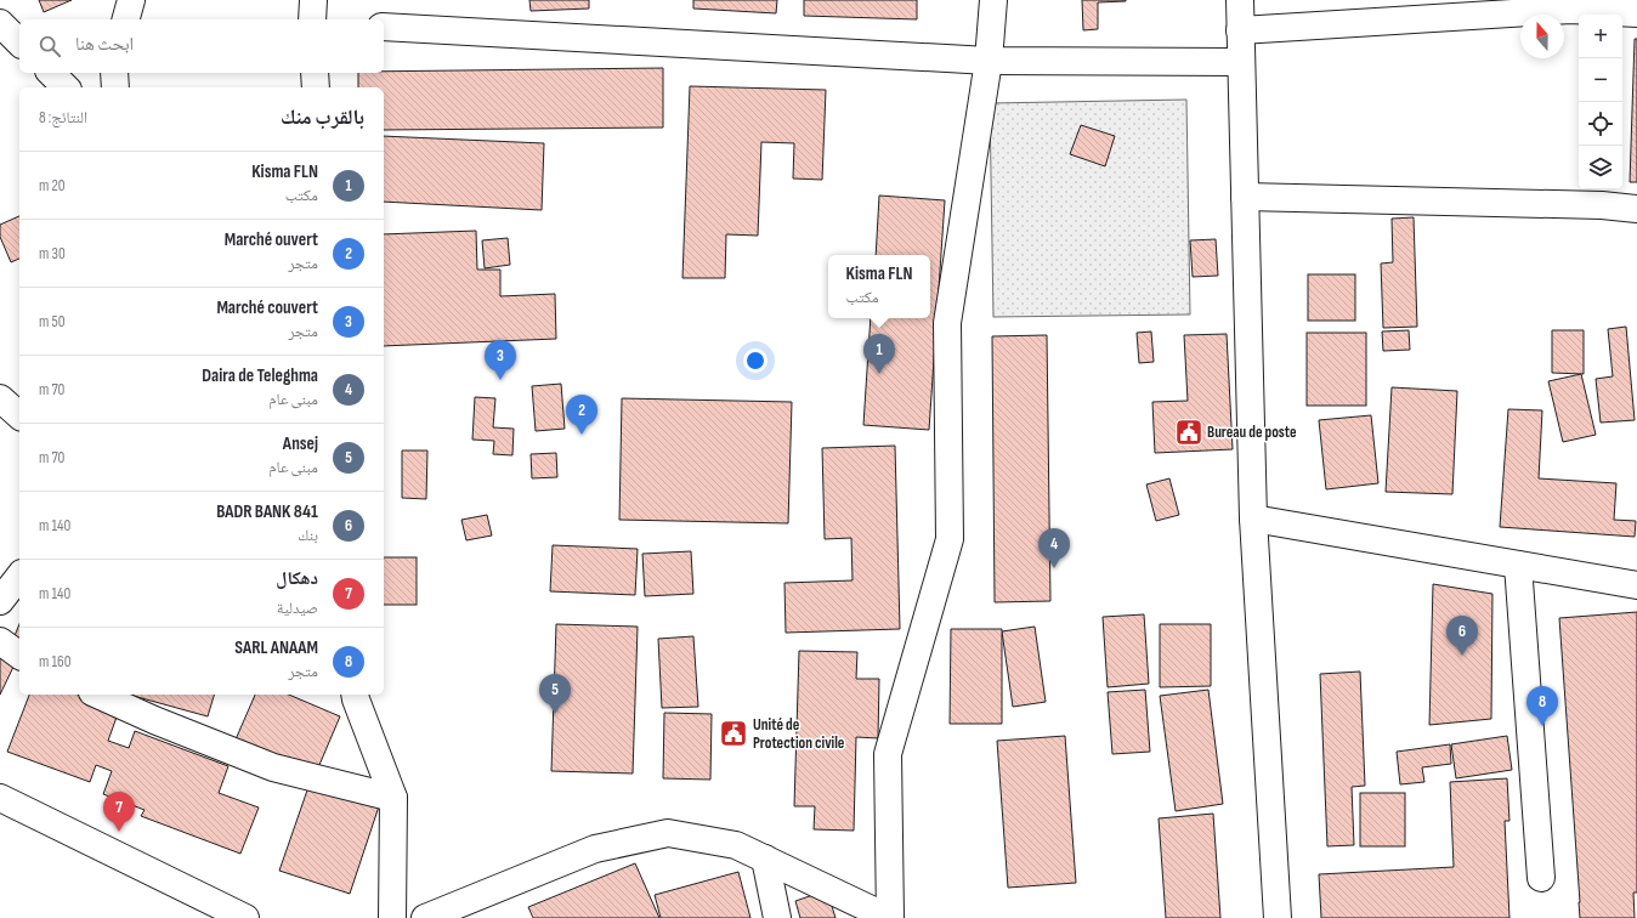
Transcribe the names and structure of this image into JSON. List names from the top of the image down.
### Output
{
  "places": {
    "public building": ["Bureau de poste", "Unité de Protection civile"]
  },
  "north": "top",
  "page": {
    "map_buttons": ["+", "−"],
    "search": "ابحث هنا",
    "heading": ["بالقرب منك", "النتائج: 8"],
    "list": [
      {
        "mark": "1",
        "name": "Kisma FLN",
        "note": "مكتب",
        "value": "20 m"
      },
      {
        "mark": "2",
        "name": "Marché ouvert",
        "note": "متجر",
        "value": "30 m"
      },
      {
        "mark": "3",
        "name": "Marché couvert",
        "note": "متجر",
        "value": "50 m"
      },
      {
        "mark": "4",
        "name": "Daira de Teleghma",
        "note": "مبنى عام",
        "value": "70 m"
      },
      {
        "mark": "5",
        "name": "Ansej",
        "note": "مبنى عام",
        "value": "70 m"
      },
      {
        "mark": "6",
        "name": "BADR BANK 841",
        "note": "بنك",
        "value": "140 m"
      },
      {
        "mark": "7",
        "name": "دهكال",
        "note": "صيدلية",
        "value": "140 m"
      },
      {
        "mark": "8",
        "name": "SARL ANAAM",
        "note": "متجر",
        "value": "160 m"
      }
    ],
    "popup": ["Kisma FLN", "مكتب"],
    "pins": [
      "1",
      "3",
      "2",
      "4",
      "6",
      "5",
      "8",
      "7"
    ]
  }
}
